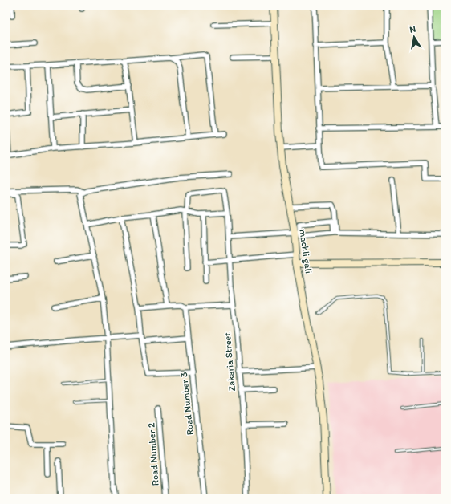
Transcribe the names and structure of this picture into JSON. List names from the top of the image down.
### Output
{
  "streets": {
    "street": [
      "machli gali",
      "Zakaria Street",
      "Road Number 3",
      "Road Number 2"
    ]
  },
  "north": "top"
}
